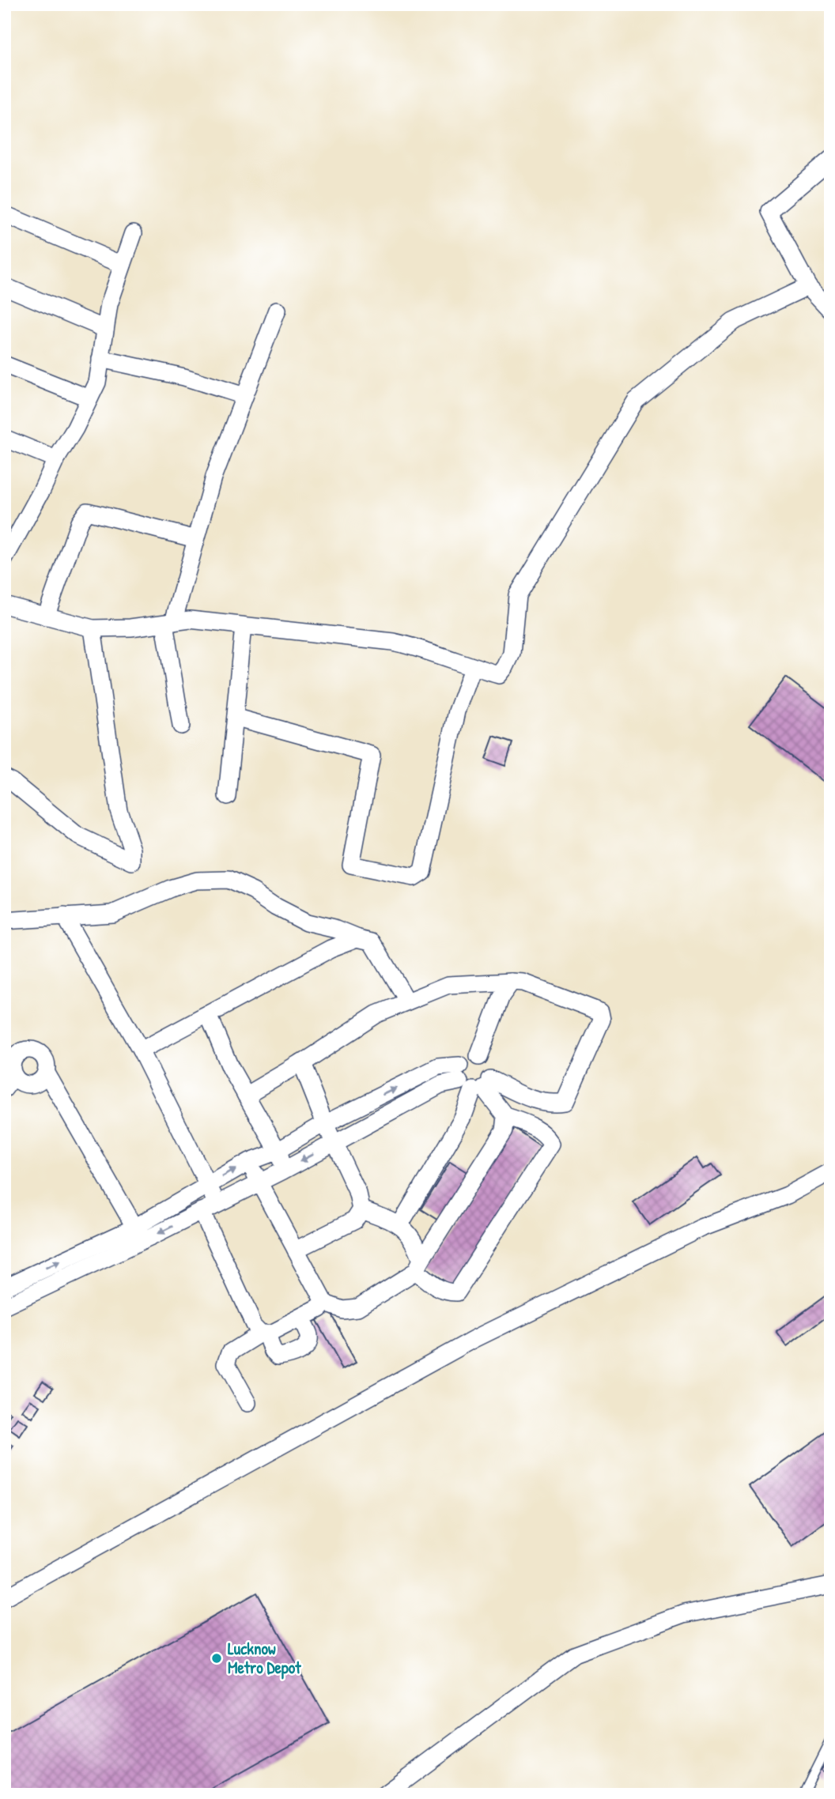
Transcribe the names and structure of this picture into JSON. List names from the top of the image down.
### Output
{
  "places": ["Lucknow Metro Depot"]
}
